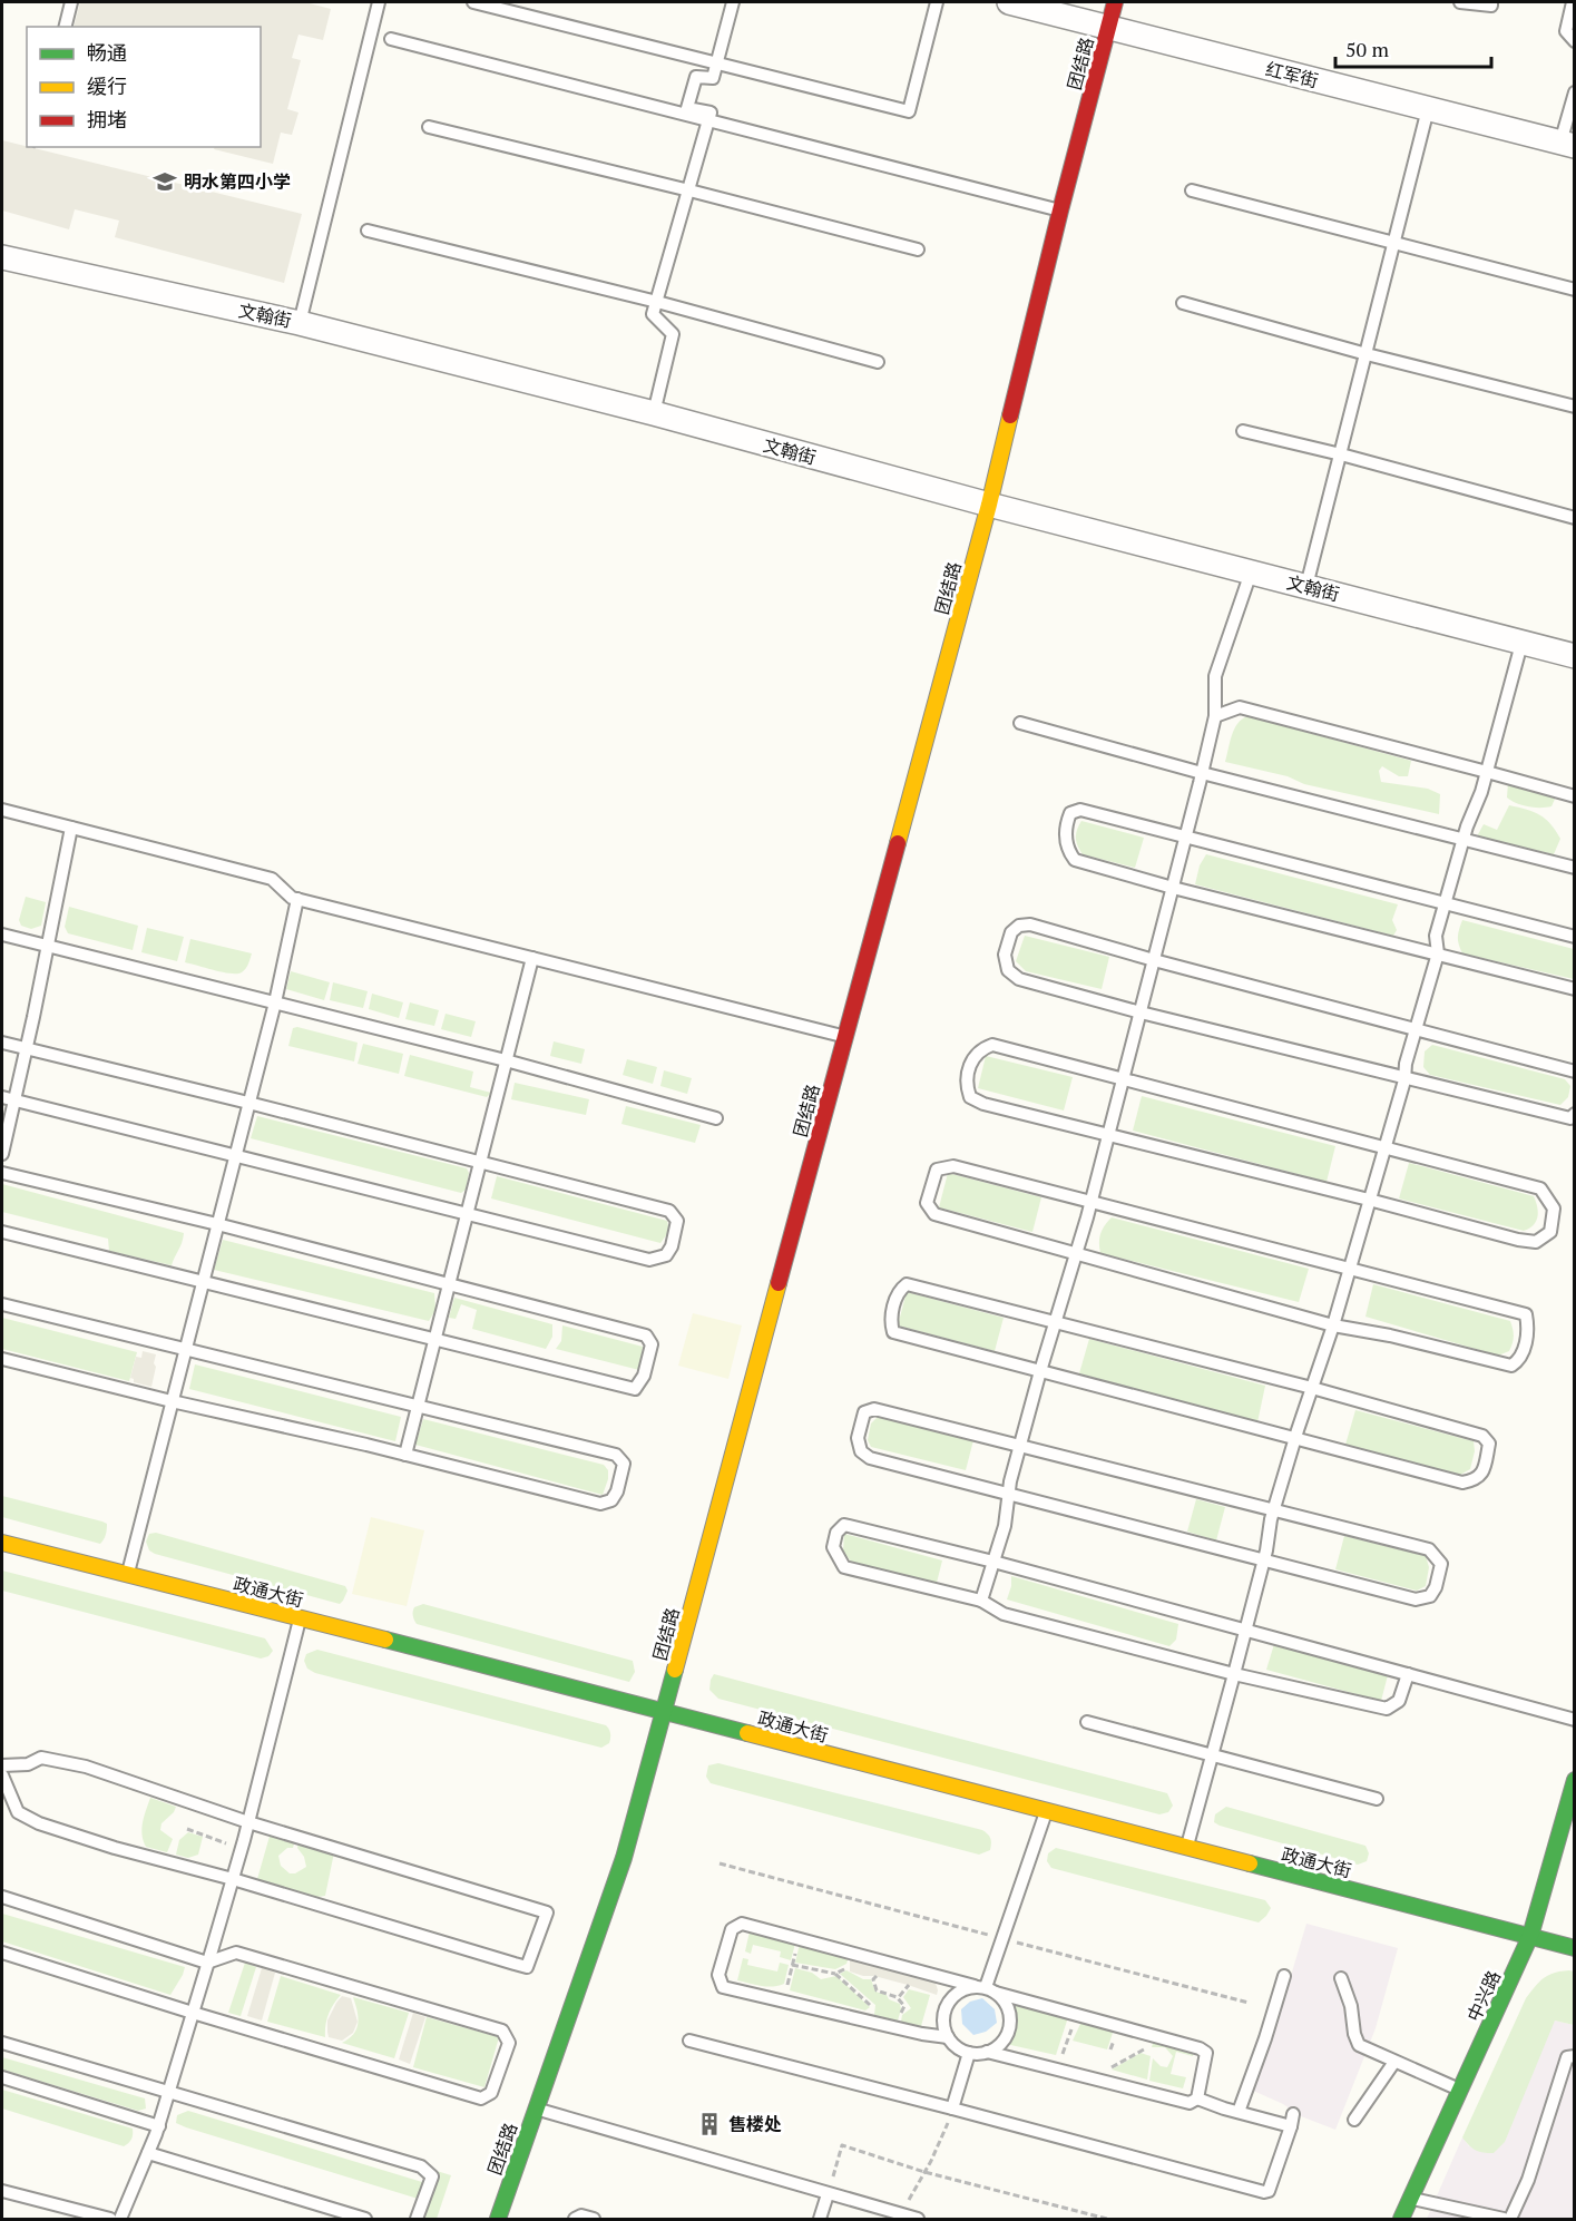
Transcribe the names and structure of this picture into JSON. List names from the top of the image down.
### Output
{
  "streets": {
    "street": [
      "团结路",
      "红军街",
      "文翰街",
      "政通大街",
      "中兴路"
    ]
  },
  "crossings": [
    ["团结路", "红军街"],
    ["团结路", "文翰街"],
    ["团结路", "政通大街"],
    ["政通大街", "中兴路"]
  ],
  "places": {
    "school or university": ["明水第四小学"],
    "building": ["售楼处"]
  },
  "legend": ["畅通", "缓行", "拥堵"],
  "scale_bar": "50 m"
}
